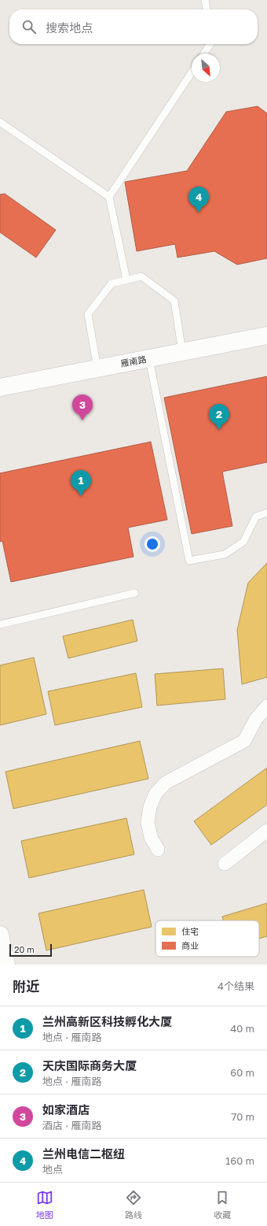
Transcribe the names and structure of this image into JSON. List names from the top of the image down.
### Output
{
  "streets": {
    "main road": ["雁南路"]
  },
  "legend": ["住宅", "商业"],
  "scale_bar": "20 m",
  "north": "bottom right",
  "page": {
    "search": "搜索地点",
    "pins": [
      "4",
      "3",
      "2",
      "1"
    ],
    "scale": "20 m",
    "heading": ["附近", "4个结果"],
    "list": [
      {
        "mark": "1",
        "name": "兰州高新区科技孵化大厦",
        "note": "地点 · 雁南路",
        "value": "40 m"
      },
      {
        "mark": "2",
        "name": "天庆国际商务大厦",
        "note": "地点 · 雁南路",
        "value": "60 m"
      },
      {
        "mark": "3",
        "name": "如家酒店",
        "note": "酒店 · 雁南路",
        "value": "70 m"
      },
      {
        "mark": "4",
        "name": "兰州电信二枢纽",
        "note": "地点",
        "value": "160 m"
      }
    ],
    "nav": ["地图", "路线", "收藏"]
  }
}
